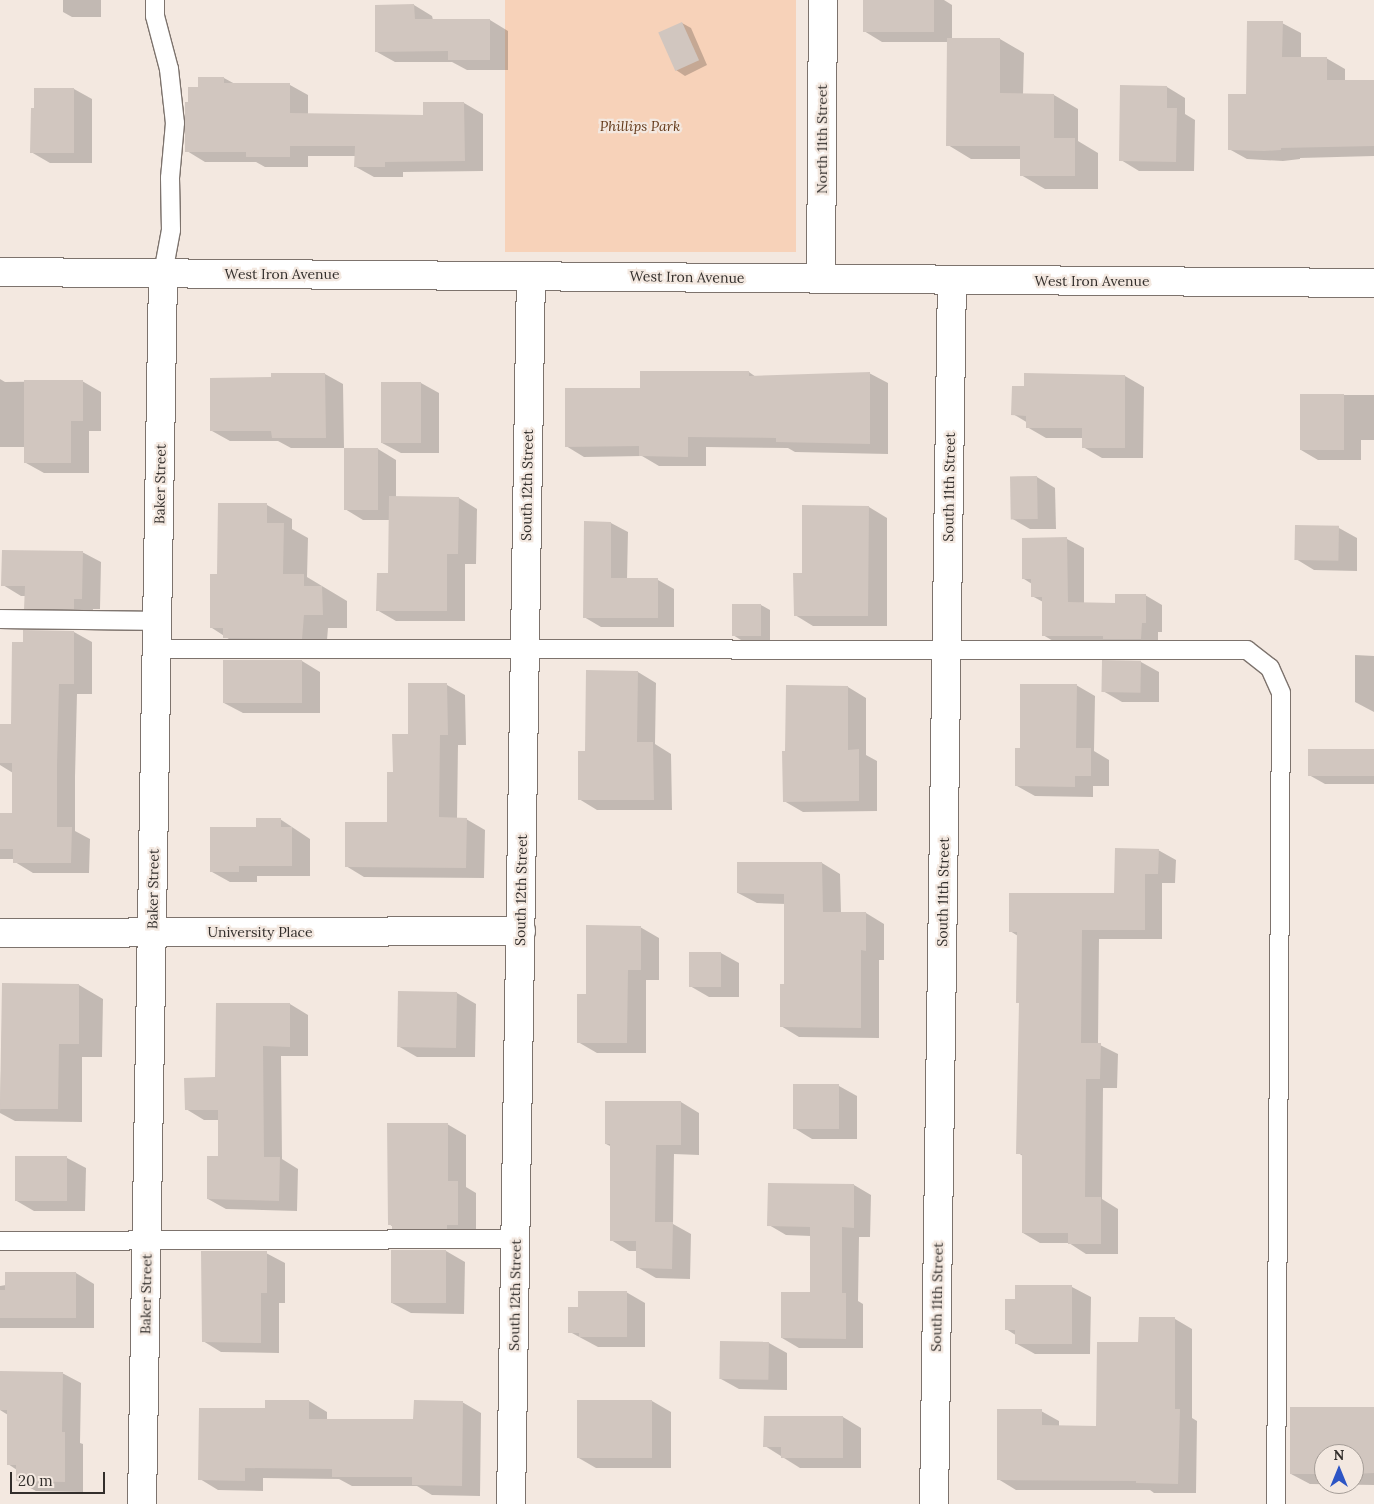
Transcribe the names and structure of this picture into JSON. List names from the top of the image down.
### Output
{
  "streets": {
    "street": [
      "North 11th Street",
      "West Iron Avenue",
      "Baker Street",
      "South 12th Street",
      "South 11th Street",
      "University Place"
    ]
  },
  "crossings": [
    ["North 11th Street", "West Iron Avenue"],
    ["West Iron Avenue", "Baker Street"],
    ["West Iron Avenue", "South 12th Street"],
    ["West Iron Avenue", "South 11th Street"],
    ["Baker Street", "University Place"],
    ["South 12th Street", "University Place"]
  ],
  "parks": ["Phillips Park"],
  "scale_bar": "20 m",
  "north": "top"
}
